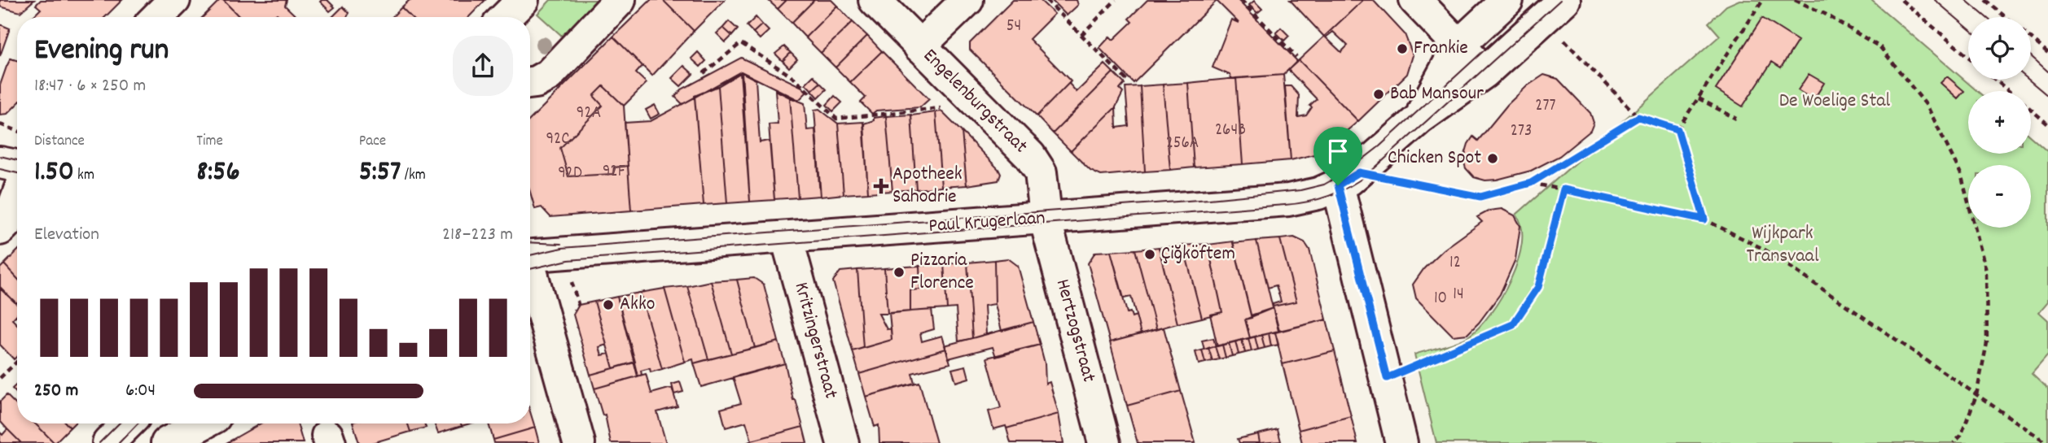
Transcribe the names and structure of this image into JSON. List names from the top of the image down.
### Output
{
  "streets": {
    "street": [
      "Engelenburgstraat",
      "Paul Krugerlaan",
      "Hertzogstraat",
      "Kritzingerstraat"
    ]
  },
  "crossings": [
    ["Engelenburgstraat", "Paul Krugerlaan"],
    ["Engelenburgstraat", "Hertzogstraat"],
    ["Paul Krugerlaan", "Hertzogstraat"],
    ["Paul Krugerlaan", "Kritzingerstraat"]
  ],
  "parks": ["De Woelige Stal", "Wijkpark Transvaal"],
  "places": {
    "other": [
      "Frankie",
      "Bab Mansour",
      "Chicken Spot",
      "Çiğköftem",
      "Pizzaria Florence",
      "Akko"
    ],
    "health": ["Apotheek Sahodrie"]
  },
  "house_numbers": [
    "54",
    "277",
    "92A",
    "264B",
    "273",
    "92C",
    "256A",
    "92F",
    "92D",
    "12",
    "14",
    "10"
  ],
  "page": {
    "map_buttons": ["+", "−"],
    "heading": ["Evening run", "18:47 · 6 × 250 m"],
    "stats": [
      ["Distance", "1.50 km"],
      ["Time", "8:56"],
      ["Pace", "5:57 /km"]
    ],
    "chart": ["Elevation", "218–223 m"],
    "list": [
      {
        "name": "250 m",
        "note": "6:04"
      }
    ]
  }
}
